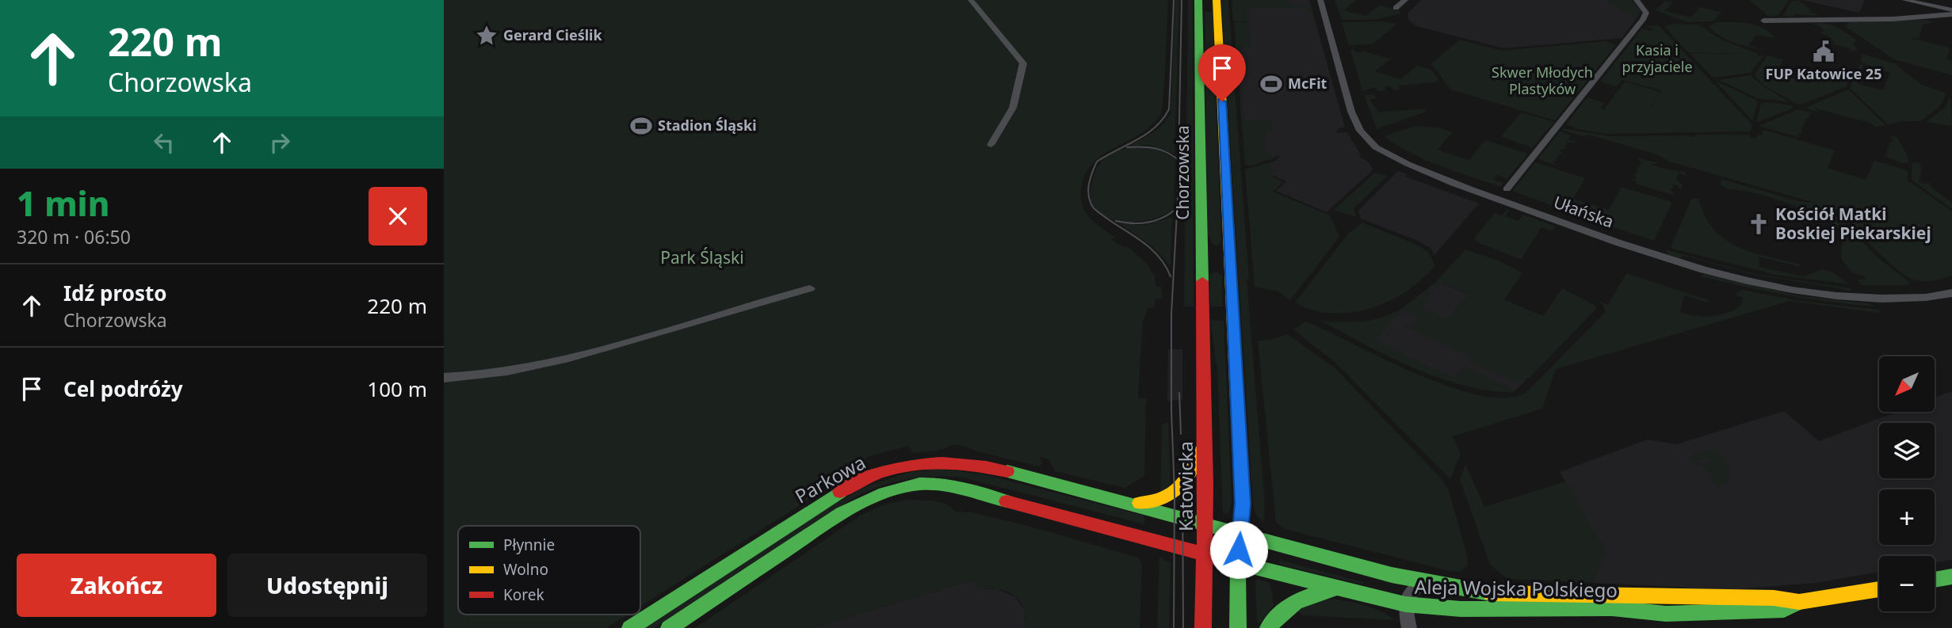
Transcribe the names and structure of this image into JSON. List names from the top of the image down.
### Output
{
  "streets": {
    "main road": [
      "Chorzowska",
      "Parkowa",
      "Katowicka",
      "Aleja Wojska Polskiego"
    ],
    "street": ["Ułańska"]
  },
  "crossings": [
    ["Chorzowska", "Katowicka"],
    ["Parkowa", "Katowicka"],
    ["Parkowa", "Aleja Wojska Polskiego"],
    ["Katowicka", "Aleja Wojska Polskiego"]
  ],
  "parks": ["Kasia i przyjaciele", "Skwer Młodych Plastyków", "Park Śląski"],
  "places": {
    "place": ["Gerard Cieślik"],
    "public building": ["FUP Katowice 25"],
    "sports": ["McFit", "Stadion Śląski"],
    "church": ["Kościół Matki Boskiej Piekarskiej"]
  },
  "legend": ["Płynnie", "Wolno", "Korek"],
  "north": "bottom left",
  "page": {
    "turn": ["220 m", "Chorzowska"],
    "heading": ["1 min", "320 m · 06:50"],
    "list": [
      {
        "name": "Idź prosto",
        "note": "Chorzowska",
        "value": "220 m"
      },
      {
        "name": "Cel podróży",
        "value": "100 m"
      }
    ],
    "map_buttons": ["+", "−"],
    "buttons": ["Zakończ", "Udostępnij"]
  }
}
